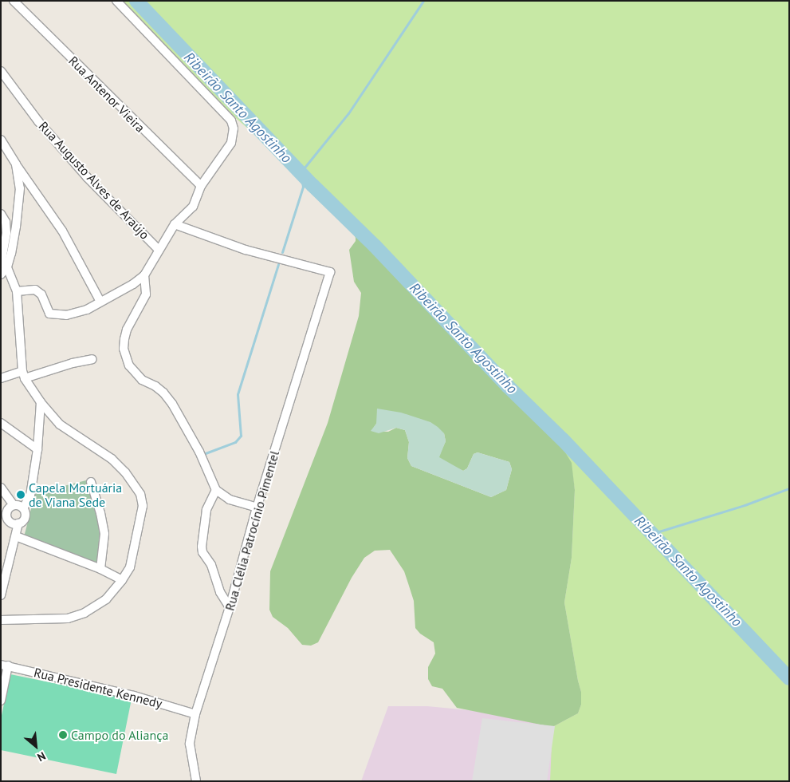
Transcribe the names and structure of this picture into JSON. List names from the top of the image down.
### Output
{
  "streets": {
    "street": [
      "Rua Antenor Vieira",
      "Rua Augusto Alves de Araújo",
      "Rua Clélia Patrocínio Pimentel",
      "Rua Presidente Kennedy"
    ]
  },
  "crossings": [
    ["Rua Clélia Patrocínio Pimentel", "Rua Presidente Kennedy"]
  ],
  "water": ["Ribeirão Santo Agostinho"],
  "places": ["Capela Mortuária de Viana Sede", "Campo do Aliança"],
  "north": "bottom right"
}
